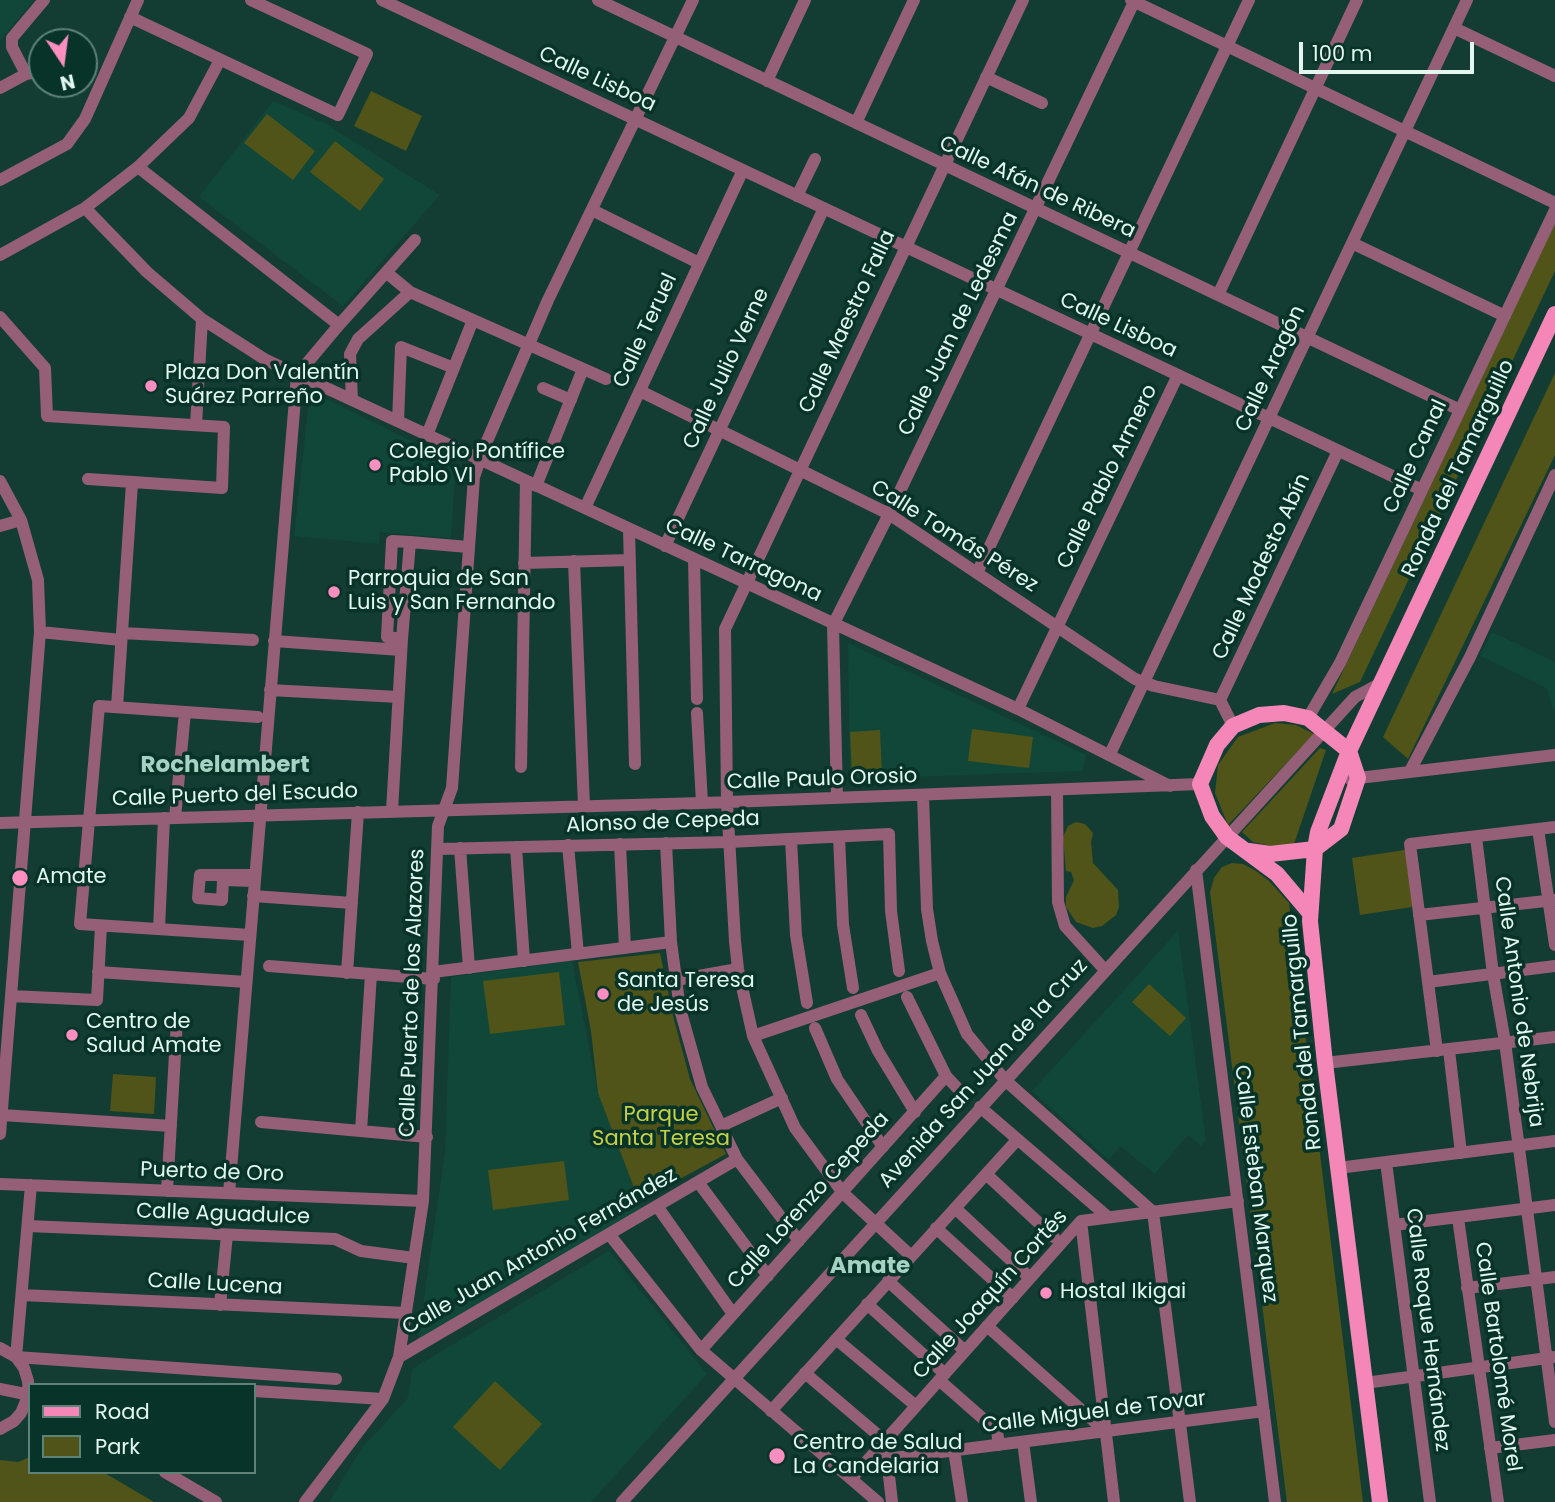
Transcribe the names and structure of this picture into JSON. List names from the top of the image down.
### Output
{
  "streets": {
    "main road": ["Ronda del Tamarguillo"],
    "street": [
      "Calle Lisboa",
      "Calle Afán de Ribera",
      "Calle Maestro Falla",
      "Calle Juan de Ledesma",
      "Calle Teruel",
      "Calle Julio Verne",
      "Calle Aragón",
      "Calle Canal",
      "Calle Pablo Armero",
      "Calle Tomás Pérez",
      "Calle Tarragona",
      "Calle Modesto Abín",
      "Calle Paulo Orosio",
      "Calle Puerto del Escudo",
      "Alonso de Cepeda",
      "Calle Puerto de los Alazores",
      "Calle Antonio de Nebrija",
      "Avenida San Juan de la Cruz",
      "Puerto de Oro",
      "Calle Esteban Marquez",
      "Calle Lorenzo Cepeda",
      "Calle Aguadulce",
      "Calle Juan Antonio Fernández",
      "Calle Lucena",
      "Calle Joaquín Cortés",
      "Calle Roque Hernández",
      "Calle Bartolomé Morel",
      "Calle Miguel de Tovar"
    ]
  },
  "crossings": [
    ["Calle Lisboa", "Calle Maestro Falla"],
    ["Calle Lisboa", "Calle Juan de Ledesma"],
    ["Calle Lisboa", "Calle Teruel"],
    ["Calle Lisboa", "Calle Julio Verne"],
    ["Calle Lisboa", "Calle Aragón"],
    ["Calle Lisboa", "Calle Canal"],
    ["Calle Lisboa", "Calle Pablo Armero"],
    ["Calle Lisboa", "Calle Modesto Abín"],
    ["Calle Lisboa", "Calle Puerto de los Alazores"],
    ["Calle Afán de Ribera", "Calle Maestro Falla"],
    ["Calle Afán de Ribera", "Calle Juan de Ledesma"],
    ["Calle Afán de Ribera", "Calle Aragón"],
    ["Calle Afán de Ribera", "Calle Canal"],
    ["Calle Afán de Ribera", "Calle Puerto de los Alazores"],
    ["Calle Maestro Falla", "Calle Tomás Pérez"],
    ["Calle Maestro Falla", "Calle Tarragona"],
    ["Calle Maestro Falla", "Calle Paulo Orosio"],
    ["Calle Maestro Falla", "Alonso de Cepeda"],
    ["Calle Maestro Falla", "Avenida San Juan de la Cruz"],
    ["Calle Maestro Falla", "Calle Lorenzo Cepeda"],
    ["Calle Juan de Ledesma", "Calle Tomás Pérez"],
    ["Calle Juan de Ledesma", "Calle Tarragona"],
    ["Calle Teruel", "Calle Tomás Pérez"],
    ["Calle Teruel", "Calle Tarragona"],
    ["Calle Julio Verne", "Calle Tomás Pérez"],
    ["Calle Julio Verne", "Calle Tarragona"],
    ["Calle Aragón", "Calle Tomás Pérez"],
    ["Calle Aragón", "Calle Tarragona"],
    ["Ronda del Tamarguillo", "Avenida San Juan de la Cruz"],
    ["Calle Pablo Armero", "Calle Tomás Pérez"],
    ["Calle Pablo Armero", "Calle Tarragona"],
    ["Calle Tomás Pérez", "Calle Modesto Abín"],
    ["Calle Tarragona", "Calle Paulo Orosio"],
    ["Calle Tarragona", "Calle Puerto de los Alazores"],
    ["Calle Paulo Orosio", "Calle Puerto del Escudo"],
    ["Calle Paulo Orosio", "Calle Puerto de los Alazores"],
    ["Calle Puerto del Escudo", "Calle Puerto de los Alazores"],
    ["Alonso de Cepeda", "Calle Puerto de los Alazores"],
    ["Calle Puerto de los Alazores", "Puerto de Oro"],
    ["Calle Puerto de los Alazores", "Calle Aguadulce"],
    ["Calle Puerto de los Alazores", "Calle Juan Antonio Fernández"],
    ["Calle Puerto de los Alazores", "Calle Lucena"],
    ["Avenida San Juan de la Cruz", "Calle Esteban Marquez"],
    ["Calle Esteban Marquez", "Calle Joaquín Cortés"],
    ["Calle Esteban Marquez", "Calle Miguel de Tovar"]
  ],
  "districts": ["Rochelambert", "Amate"],
  "parks": ["Parque Santa Teresa"],
  "places": [
    "Plaza Don Valentín Suárez Parreño",
    "Colegio Pontífice Pablo VI",
    "Parroquia de San Luis y San Fernando",
    "Amate",
    "Santa Teresa de Jesús",
    "Centro de Salud Amate",
    "Hostal Ikigai",
    "Centro de Salud La Candelaria"
  ],
  "legend": ["Road", "Park"],
  "scale_bar": "100 m",
  "north": "bottom"
}
